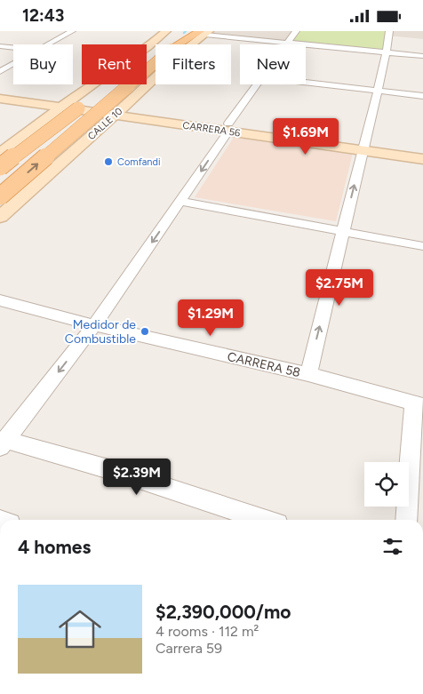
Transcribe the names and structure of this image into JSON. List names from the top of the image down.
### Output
{
  "streets": {
    "main road": ["CALLE 10"],
    "street": ["CARRERA 56", "CARRERA 58"]
  },
  "crossings": [
    ["CALLE 10", "CARRERA 56"]
  ],
  "places": ["Comfandi", "Medidor de Combustible"],
  "page": {
    "status": "12:43",
    "chip": [
      "Buy",
      "Rent",
      "Filters",
      "New"
    ],
    "price": [
      "$1.69M",
      "$2.75M",
      "$1.29M",
      "$2.39M"
    ],
    "heading": "4 homes",
    "list": [
      {
        "name": "$2,390,000/mo",
        "note": "4 rooms · 112 m² · Carrera 59"
      }
    ]
  }
}
